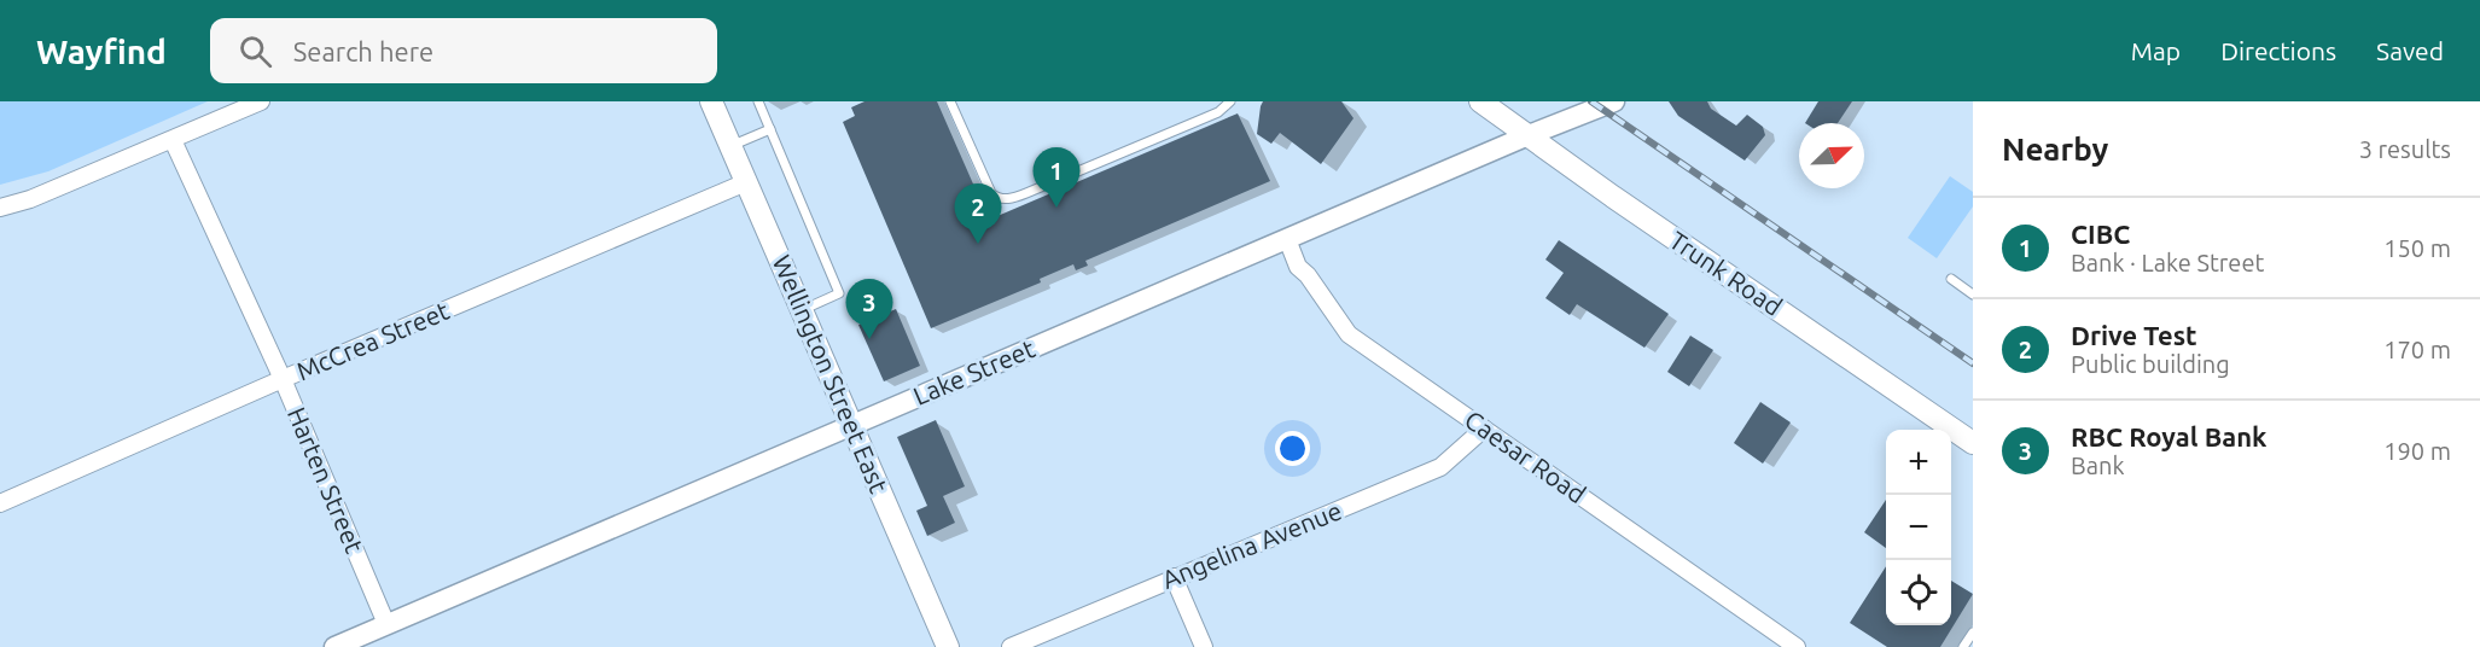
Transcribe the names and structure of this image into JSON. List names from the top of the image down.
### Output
{
  "streets": {
    "main road": ["Trunk Road", "Wellington Street East"],
    "street": [
      "McCrea Street",
      "Lake Street",
      "Caesar Road",
      "Harten Street",
      "Angelina Avenue"
    ]
  },
  "crossings": [
    ["Trunk Road", "Lake Street"],
    ["McCrea Street", "Wellington Street East"],
    ["McCrea Street", "Harten Street"],
    ["Lake Street", "Wellington Street East"],
    ["Lake Street", "Caesar Road"],
    ["Lake Street", "Harten Street"],
    ["Caesar Road", "Angelina Avenue"]
  ],
  "north": "top right",
  "page": {
    "header": "Wayfind",
    "search": "Search here",
    "nav": ["Map", "Directions", "Saved"],
    "heading": ["Nearby", "3 results"],
    "pins": ["1", "2", "3"],
    "list": [
      {
        "mark": "1",
        "name": "CIBC",
        "note": "Bank · Lake Street",
        "value": "150 m"
      },
      {
        "mark": "2",
        "name": "Drive Test",
        "note": "Public building",
        "value": "170 m"
      },
      {
        "mark": "3",
        "name": "RBC Royal Bank",
        "note": "Bank",
        "value": "190 m"
      }
    ],
    "map_buttons": ["+", "−"]
  }
}
